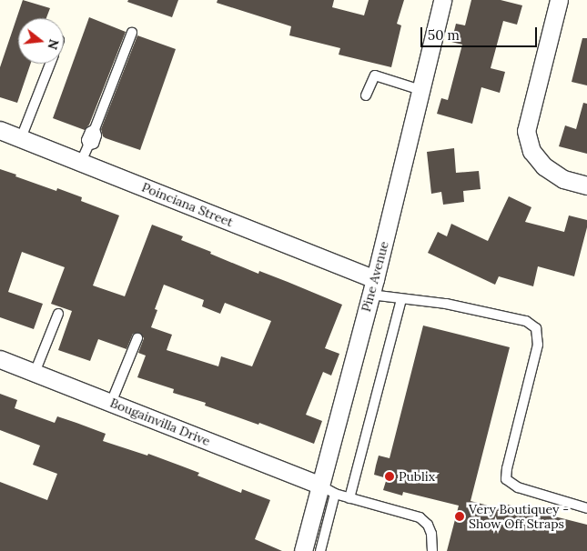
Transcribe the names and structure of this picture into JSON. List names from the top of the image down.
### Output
{
  "streets": {
    "street": ["Poinciana Street", "Pine Avenue", "Bougainvilla Drive"]
  },
  "crossings": [
    ["Poinciana Street", "Pine Avenue"],
    ["Pine Avenue", "Bougainvilla Drive"]
  ],
  "places": ["Publix", "Very Boutiquey - Show Off Straps"],
  "scale_bar": "50 m",
  "north": "right"
}
